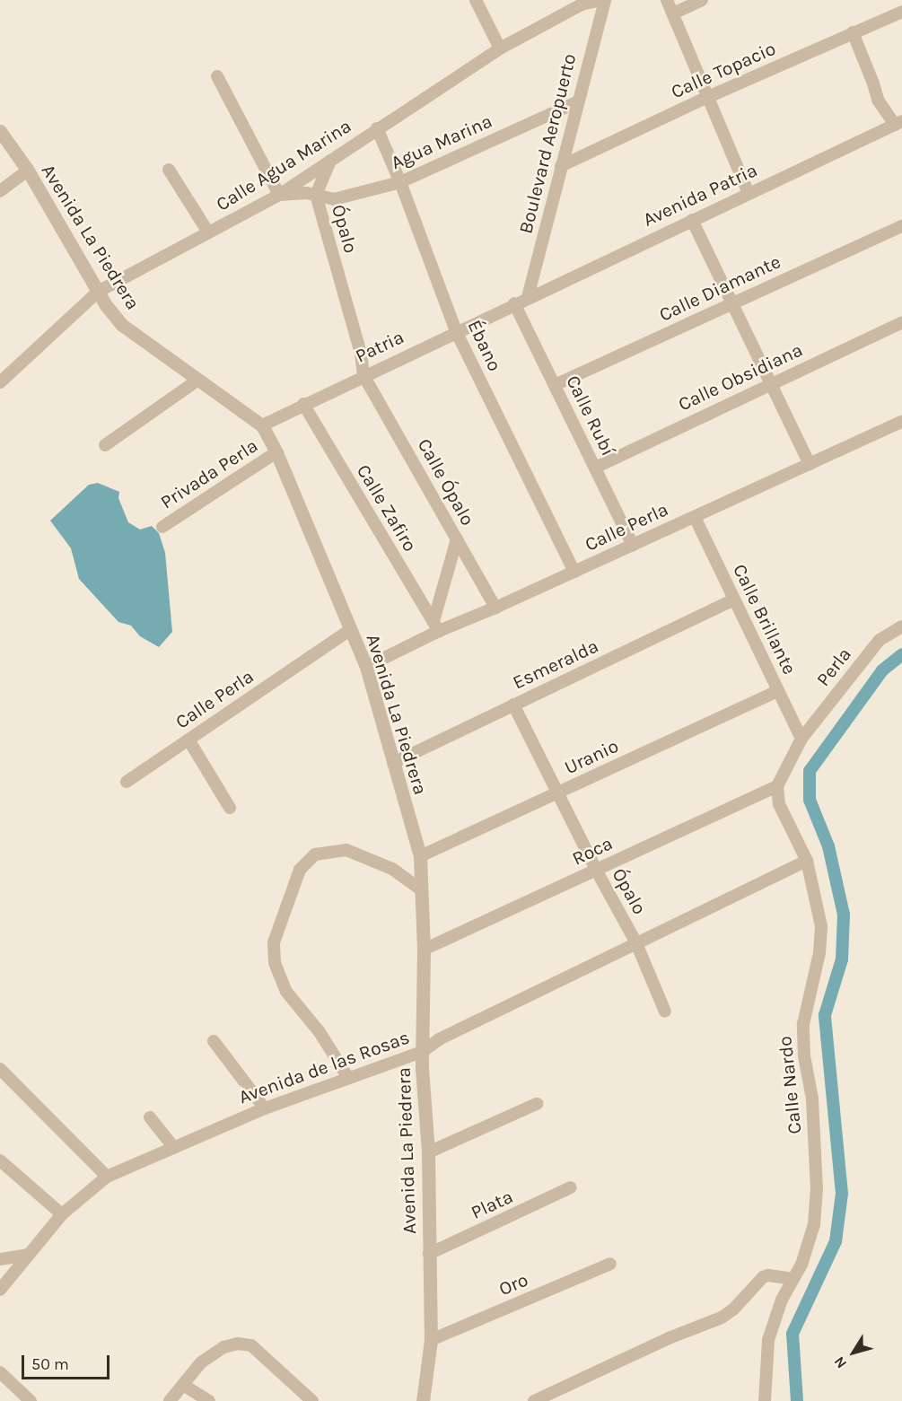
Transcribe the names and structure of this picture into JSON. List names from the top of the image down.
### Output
{
  "streets": {
    "street": [
      "Calle Topacio",
      "Agua Marina",
      "Boulevard Aeropuerto",
      "Calle Agua Marina",
      "Avenida Patria",
      "Ópalo",
      "Avenida La Piedrera",
      "Calle Diamante",
      "Ébano",
      "Patria",
      "Calle Obsidiana",
      "Calle Rubí",
      "Privada Perla",
      "Calle Ópalo",
      "Calle Zafiro",
      "Calle Perla",
      "Calle Brillante",
      "Esmeralda",
      "Perla",
      "Uranio",
      "Roca",
      "Avenida de las Rosas",
      "Calle Nardo",
      "Plata",
      "Oro"
    ]
  },
  "crossings": [
    ["Calle Topacio", "Boulevard Aeropuerto"],
    ["Agua Marina", "Boulevard Aeropuerto"],
    ["Agua Marina", "Ópalo"],
    ["Agua Marina", "Ébano"],
    ["Boulevard Aeropuerto", "Avenida Patria"],
    ["Calle Agua Marina", "Ópalo"],
    ["Calle Agua Marina", "Avenida La Piedrera"],
    ["Calle Agua Marina", "Ébano"],
    ["Avenida Patria", "Patria"],
    ["Avenida Patria", "Calle Rubí"],
    ["Ópalo", "Patria"],
    ["Ópalo", "Calle Ópalo"],
    ["Ópalo", "Esmeralda"],
    ["Ópalo", "Uranio"],
    ["Ópalo", "Roca"],
    ["Ópalo", "Avenida de las Rosas"],
    ["Avenida La Piedrera", "Patria"],
    ["Avenida La Piedrera", "Privada Perla"],
    ["Avenida La Piedrera", "Calle Perla"],
    ["Avenida La Piedrera", "Esmeralda"],
    ["Avenida La Piedrera", "Uranio"],
    ["Avenida La Piedrera", "Roca"],
    ["Avenida La Piedrera", "Avenida de las Rosas"],
    ["Avenida La Piedrera", "Plata"],
    ["Avenida La Piedrera", "Oro"],
    ["Calle Diamante", "Calle Rubí"],
    ["Ébano", "Patria"],
    ["Ébano", "Calle Perla"],
    ["Patria", "Calle Rubí"],
    ["Patria", "Calle Ópalo"],
    ["Patria", "Calle Zafiro"],
    ["Calle Obsidiana", "Calle Rubí"],
    ["Calle Rubí", "Calle Perla"],
    ["Calle Ópalo", "Calle Perla"],
    ["Calle Zafiro", "Calle Perla"],
    ["Calle Perla", "Calle Brillante"],
    ["Calle Brillante", "Esmeralda"],
    ["Calle Brillante", "Perla"],
    ["Calle Brillante", "Uranio"],
    ["Roca", "Calle Nardo"],
    ["Avenida de las Rosas", "Calle Nardo"]
  ],
  "scale_bar": "50 m",
  "north": "bottom left"
}
